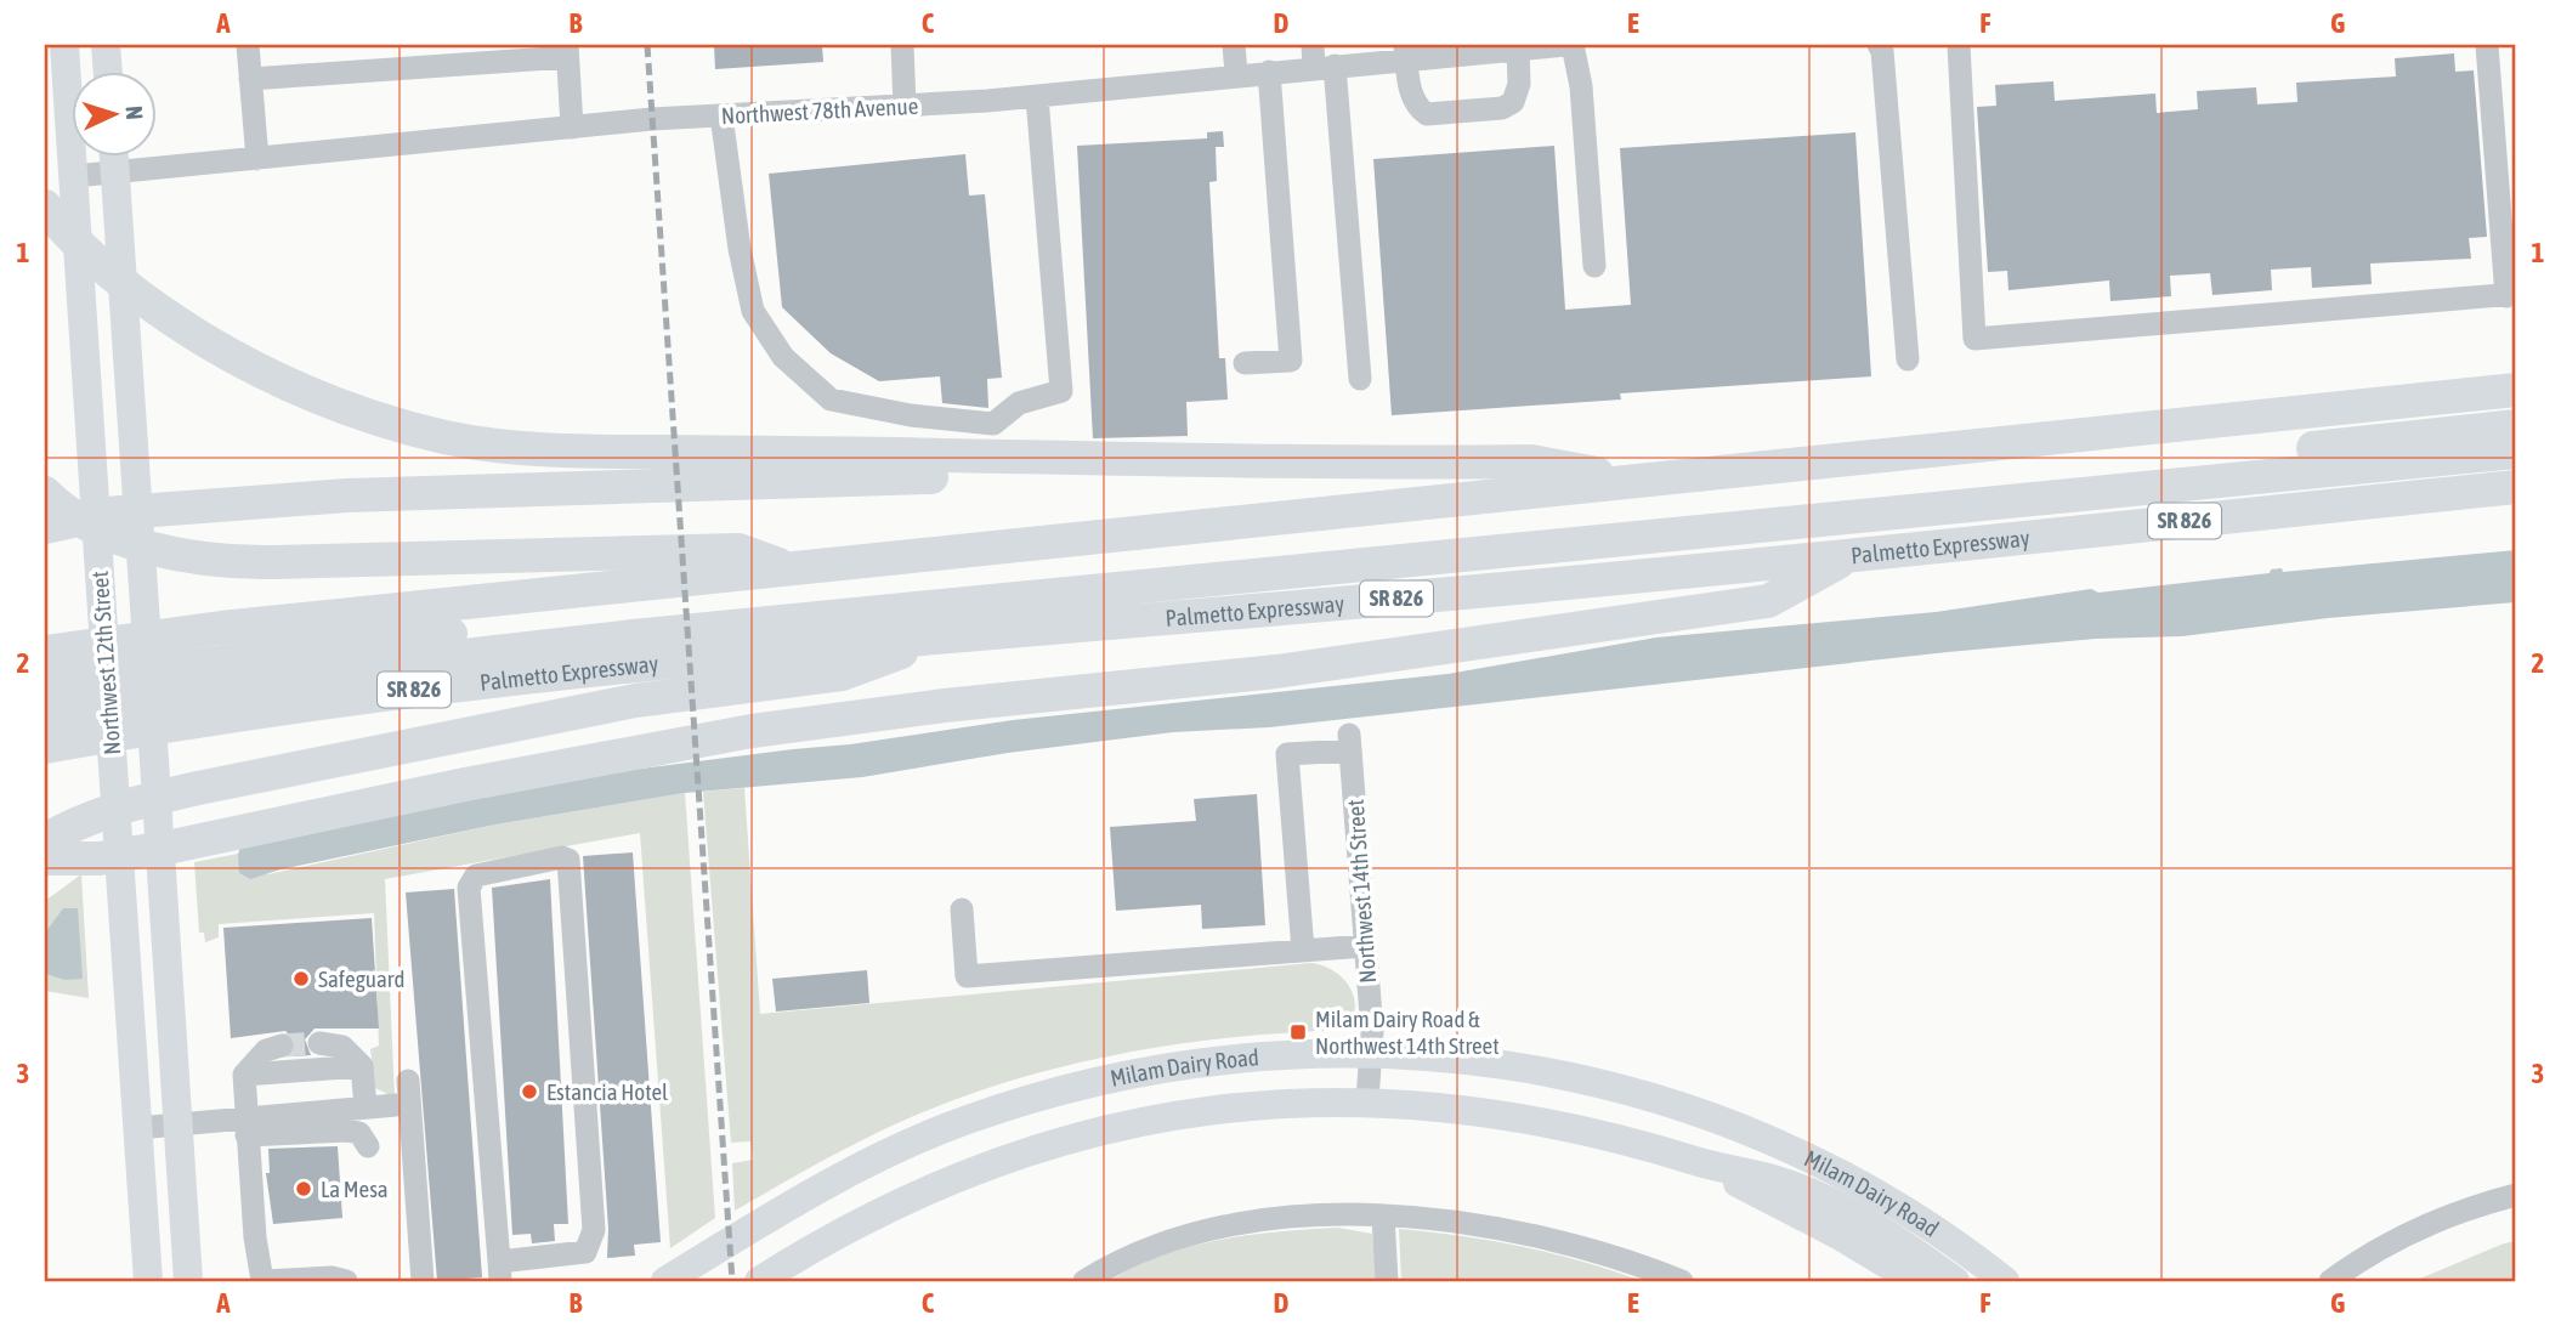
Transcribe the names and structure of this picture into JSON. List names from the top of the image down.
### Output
{
  "streets": {
    "highway": ["SR 826", "Palmetto Expressway"],
    "main road": ["Northwest 12th Street", "Milam Dairy Road"],
    "street": ["Northwest 78th Avenue", "Northwest 14th Street"]
  },
  "crossings": [
    ["Northwest 78th Avenue", "Northwest 12th Street"],
    ["Northwest 14th Street", "Milam Dairy Road"]
  ],
  "places": {
    "other": ["Safeguard", "Estancia Hotel", "La Mesa"],
    "transit": ["Milam Dairy Road & Northwest 14th Street"]
  },
  "north": "right",
  "grid": {
    "columns": [
      "A",
      "B",
      "C",
      "D",
      "E",
      "F",
      "G"
    ],
    "rows": ["1", "2", "3"]
  }
}
